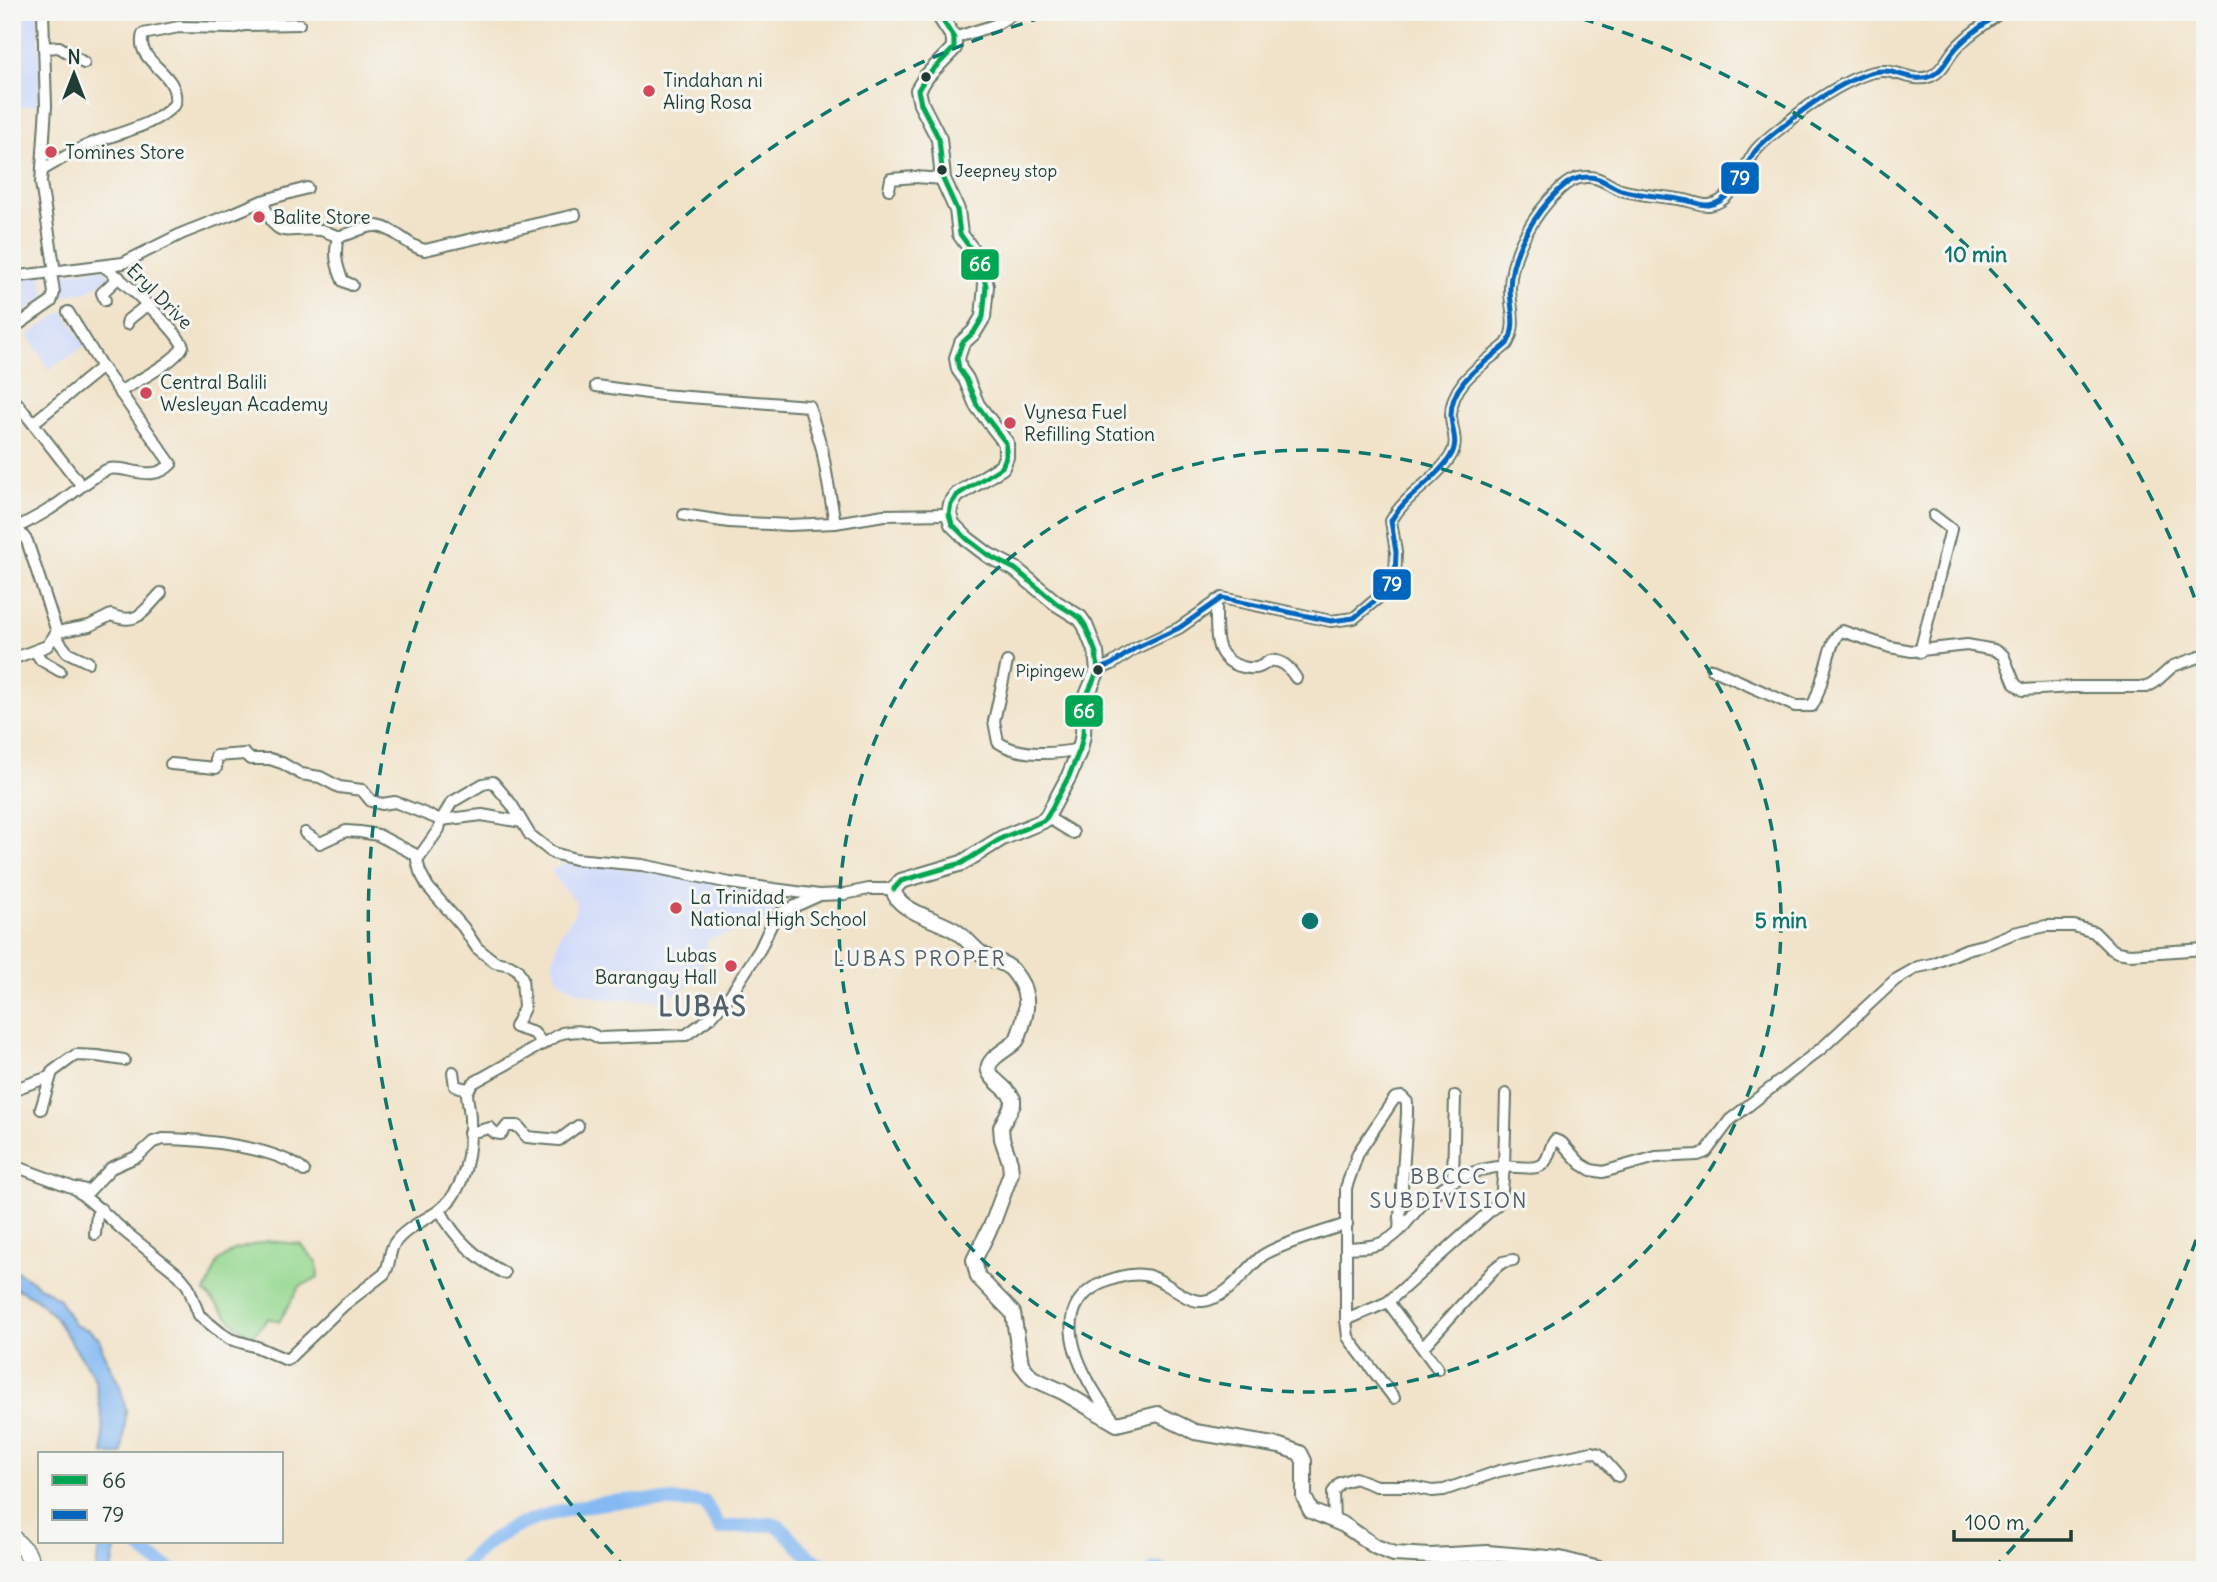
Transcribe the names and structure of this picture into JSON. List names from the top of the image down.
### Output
{
  "streets": {
    "street": ["Eryl Drive"]
  },
  "districts": ["LUBAS PROPER", "LUBAS", "BBCCC SUBDIVISION"],
  "places": [
    "Tindahan ni Aling Rosa",
    "Tomines Store",
    "Jeepney stop",
    "Balite Store",
    "Central Balili Wesleyan Academy",
    "Vynesa Fuel Refilling Station",
    "Pipingew",
    "La Trinidad National High School",
    "Lubas Barangay Hall"
  ],
  "lines": ["transit line 66", "transit line 79"],
  "legend": ["66", "79"],
  "scale_bar": "100 m",
  "north": "top",
  "rings": ["10 min", "5 min"]
}
